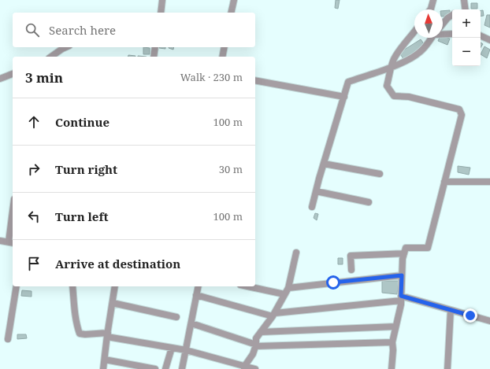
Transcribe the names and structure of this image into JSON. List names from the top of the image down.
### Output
{
  "north": "top",
  "page": {
    "map_buttons": ["+", "−"],
    "search": "Search here",
    "heading": ["3 min", "Walk · 230 m"],
    "list": [
      ["Continue", "100 m"],
      ["Turn right", "30 m"],
      ["Turn left", "100 m"],
      "Arrive at destination"
    ]
  }
}
